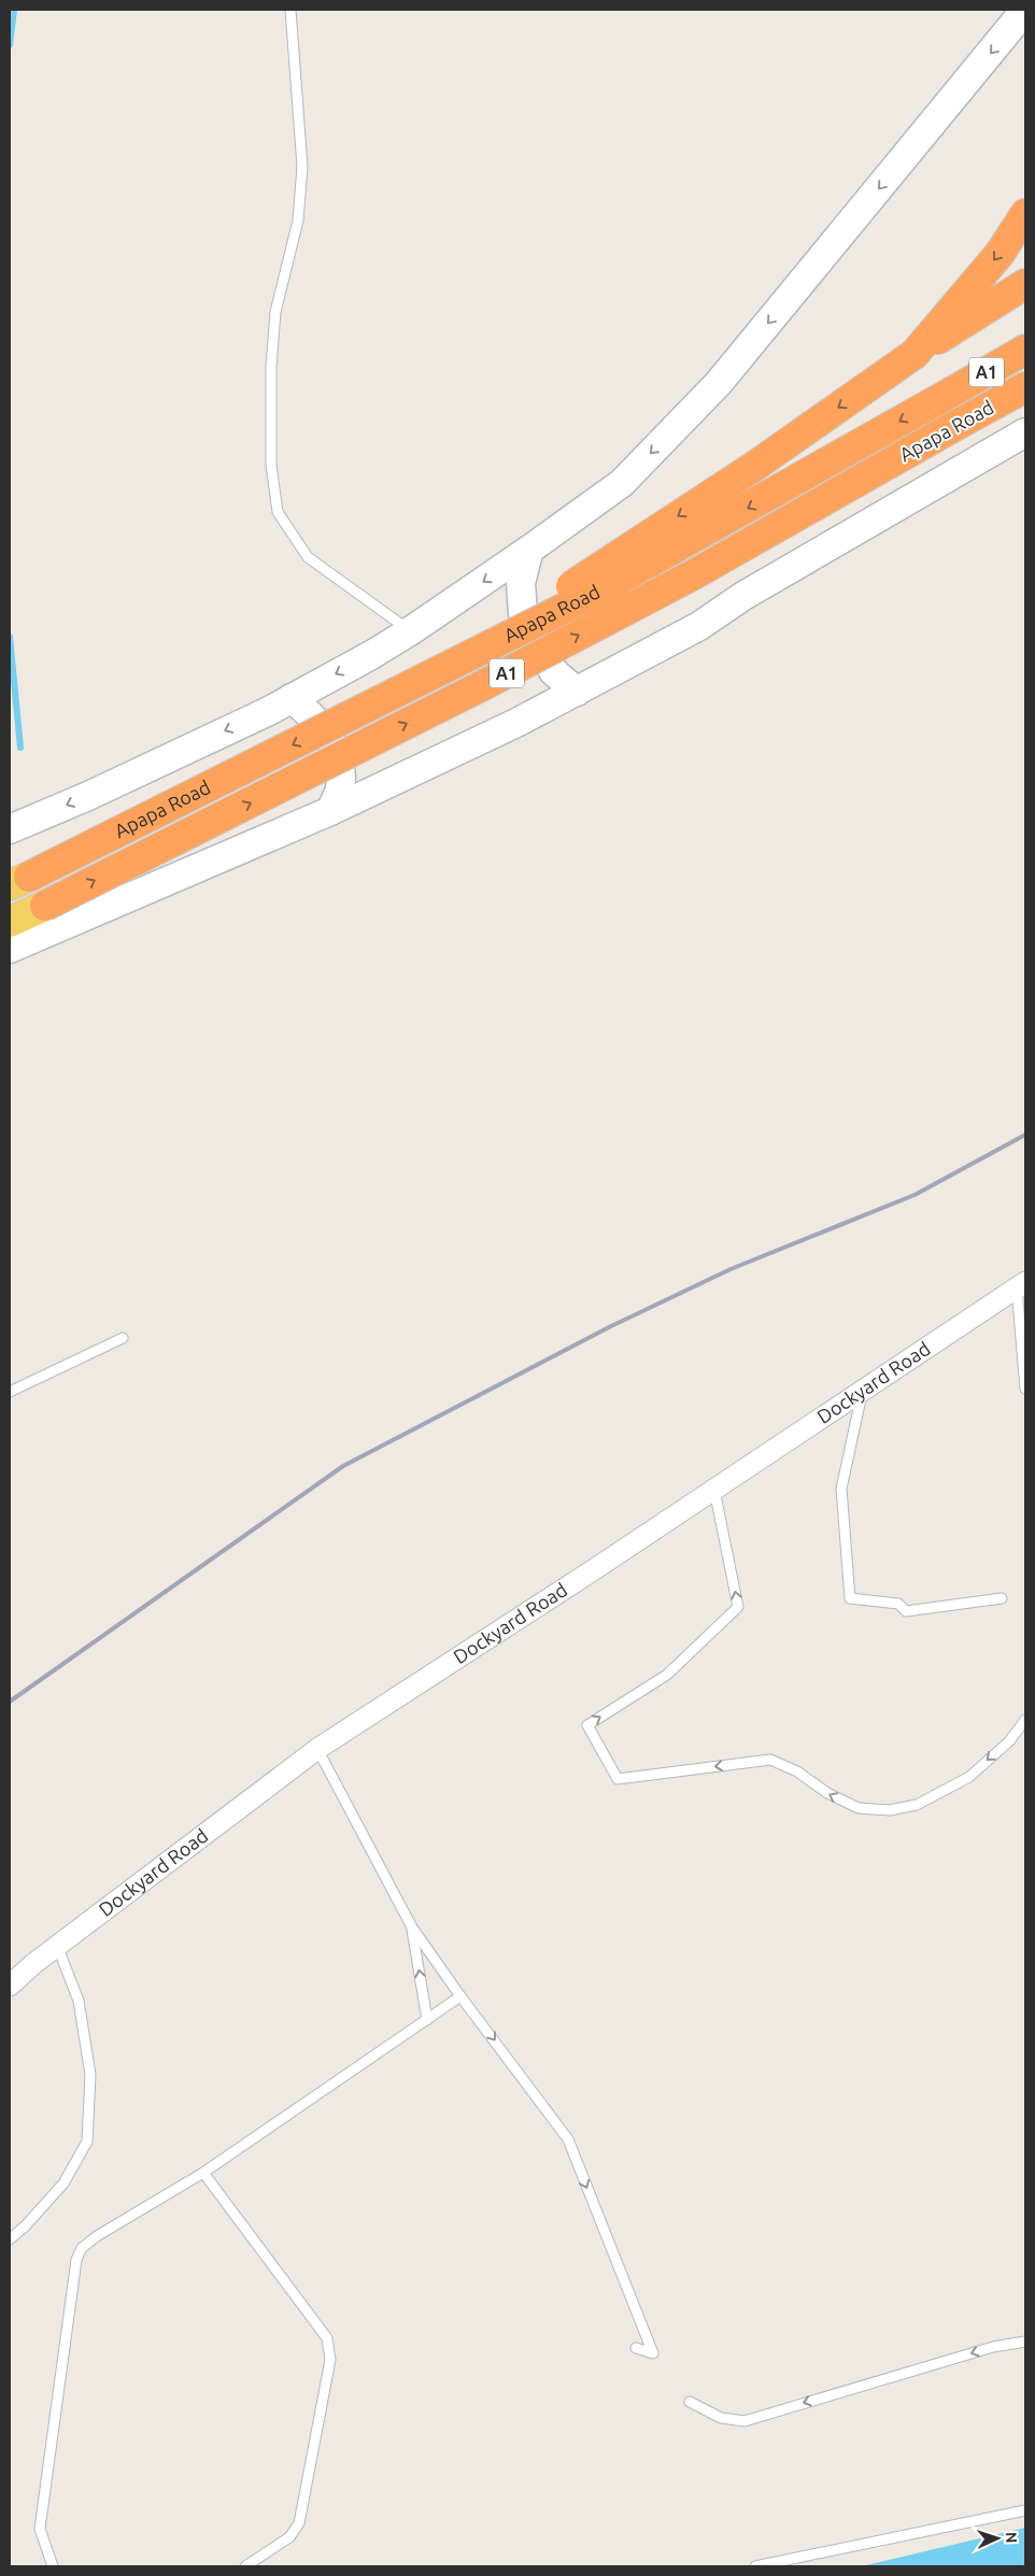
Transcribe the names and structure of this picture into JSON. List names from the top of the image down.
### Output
{
  "streets": {
    "highway": ["A1", "Apapa Road"],
    "street": ["Dockyard Road"]
  },
  "north": "right"
}
